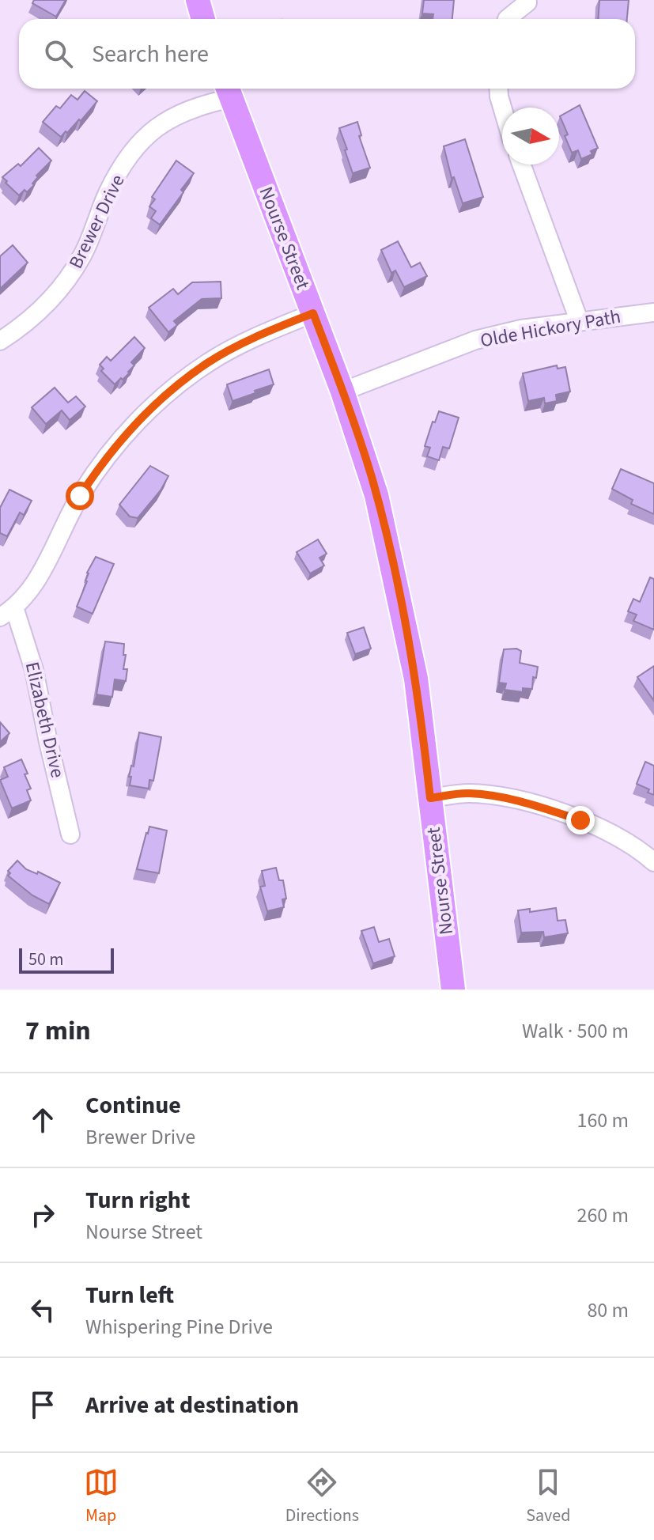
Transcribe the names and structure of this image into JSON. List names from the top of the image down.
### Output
{
  "streets": {
    "main road": ["Nourse Street"],
    "street": ["Brewer Drive", "Olde Hickory Path", "Elizabeth Drive"]
  },
  "crossings": [
    ["Brewer Drive", "Nourse Street"],
    ["Nourse Street", "Olde Hickory Path"]
  ],
  "scale_bar": "50 m",
  "north": "right",
  "page": {
    "search": "Search here",
    "scale": "50 m",
    "heading": ["7 min", "Walk · 500 m"],
    "list": [
      ["Continue", "Brewer Drive", "160 m"],
      ["Turn right", "Nourse Street", "260 m"],
      ["Turn left", "Whispering Pine Drive", "80 m"],
      "Arrive at destination"
    ],
    "nav": ["Map", "Directions", "Saved"]
  }
}
